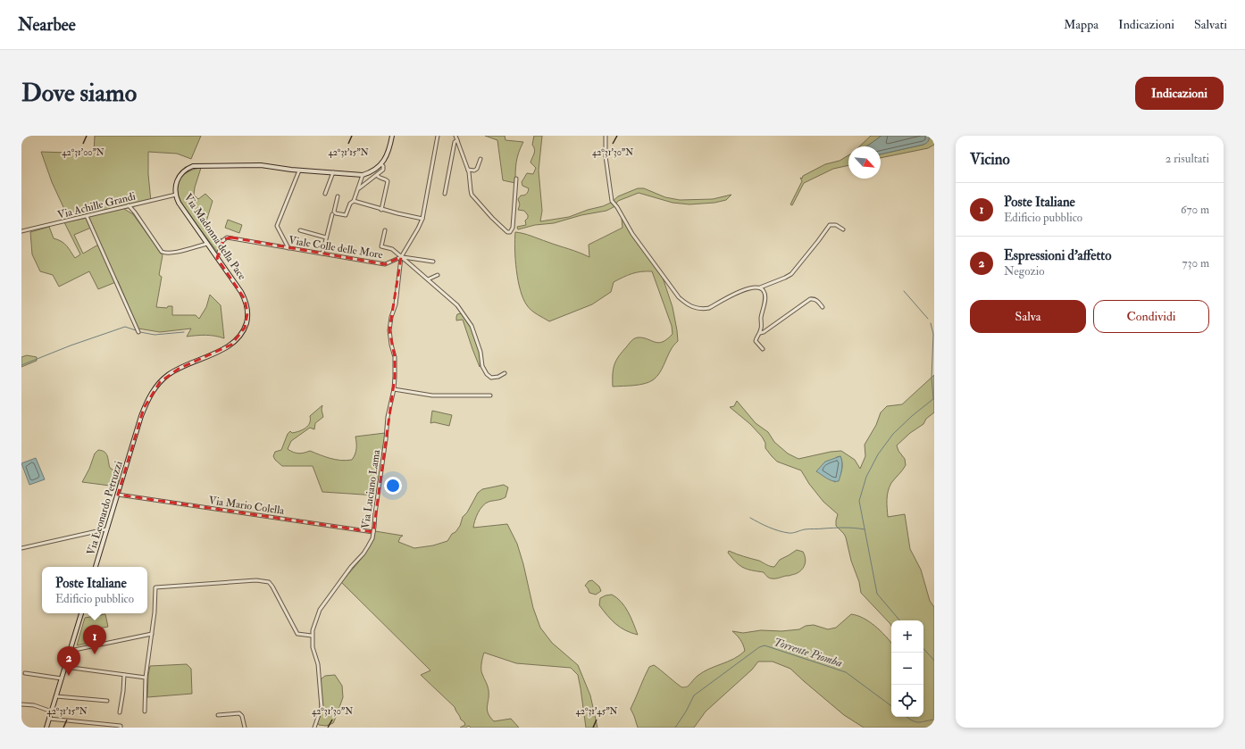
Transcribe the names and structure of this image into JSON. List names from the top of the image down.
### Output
{
  "streets": {
    "main road": ["Via Madonna della Pace", "Via Leonardo Petruzzi"],
    "street": [
      "Via Achille Grandi",
      "Viale Colle delle More",
      "Via Luciano Lama",
      "Via Mario Colella"
    ]
  },
  "crossings": [
    ["Via Achille Grandi", "Via Madonna della Pace"],
    ["Via Madonna della Pace", "Viale Colle delle More"],
    ["Via Madonna della Pace", "Via Leonardo Petruzzi"],
    ["Viale Colle delle More", "Via Luciano Lama"],
    ["Via Luciano Lama", "Via Mario Colella"],
    ["Via Mario Colella", "Via Leonardo Petruzzi"]
  ],
  "water": ["Torrente Piomba"],
  "north": "bottom right",
  "page": {
    "header": "Nearbee",
    "nav": ["Mappa", "Indicazioni", "Salvati"],
    "buttons": [
      "Indicazioni",
      ["Salva", "Condividi"]
    ],
    "title": "Dove siamo",
    "heading": ["Vicino", "2 risultati"],
    "list": [
      {
        "mark": "1",
        "name": "Poste Italiane",
        "note": "Edificio pubblico",
        "value": "670 m"
      },
      {
        "mark": "2",
        "name": "Espressioni d'affetto",
        "note": "Negozio",
        "value": "730 m"
      }
    ],
    "popup": ["Poste Italiane", "Edificio pubblico"],
    "map_buttons": ["+", "−"],
    "pins": ["1", "2"]
  },
  "coordinates": [
    "42°31'15\"N",
    "42°31'30\"N",
    "42°31'00\"N",
    "42°31'45\"N"
  ]
}
